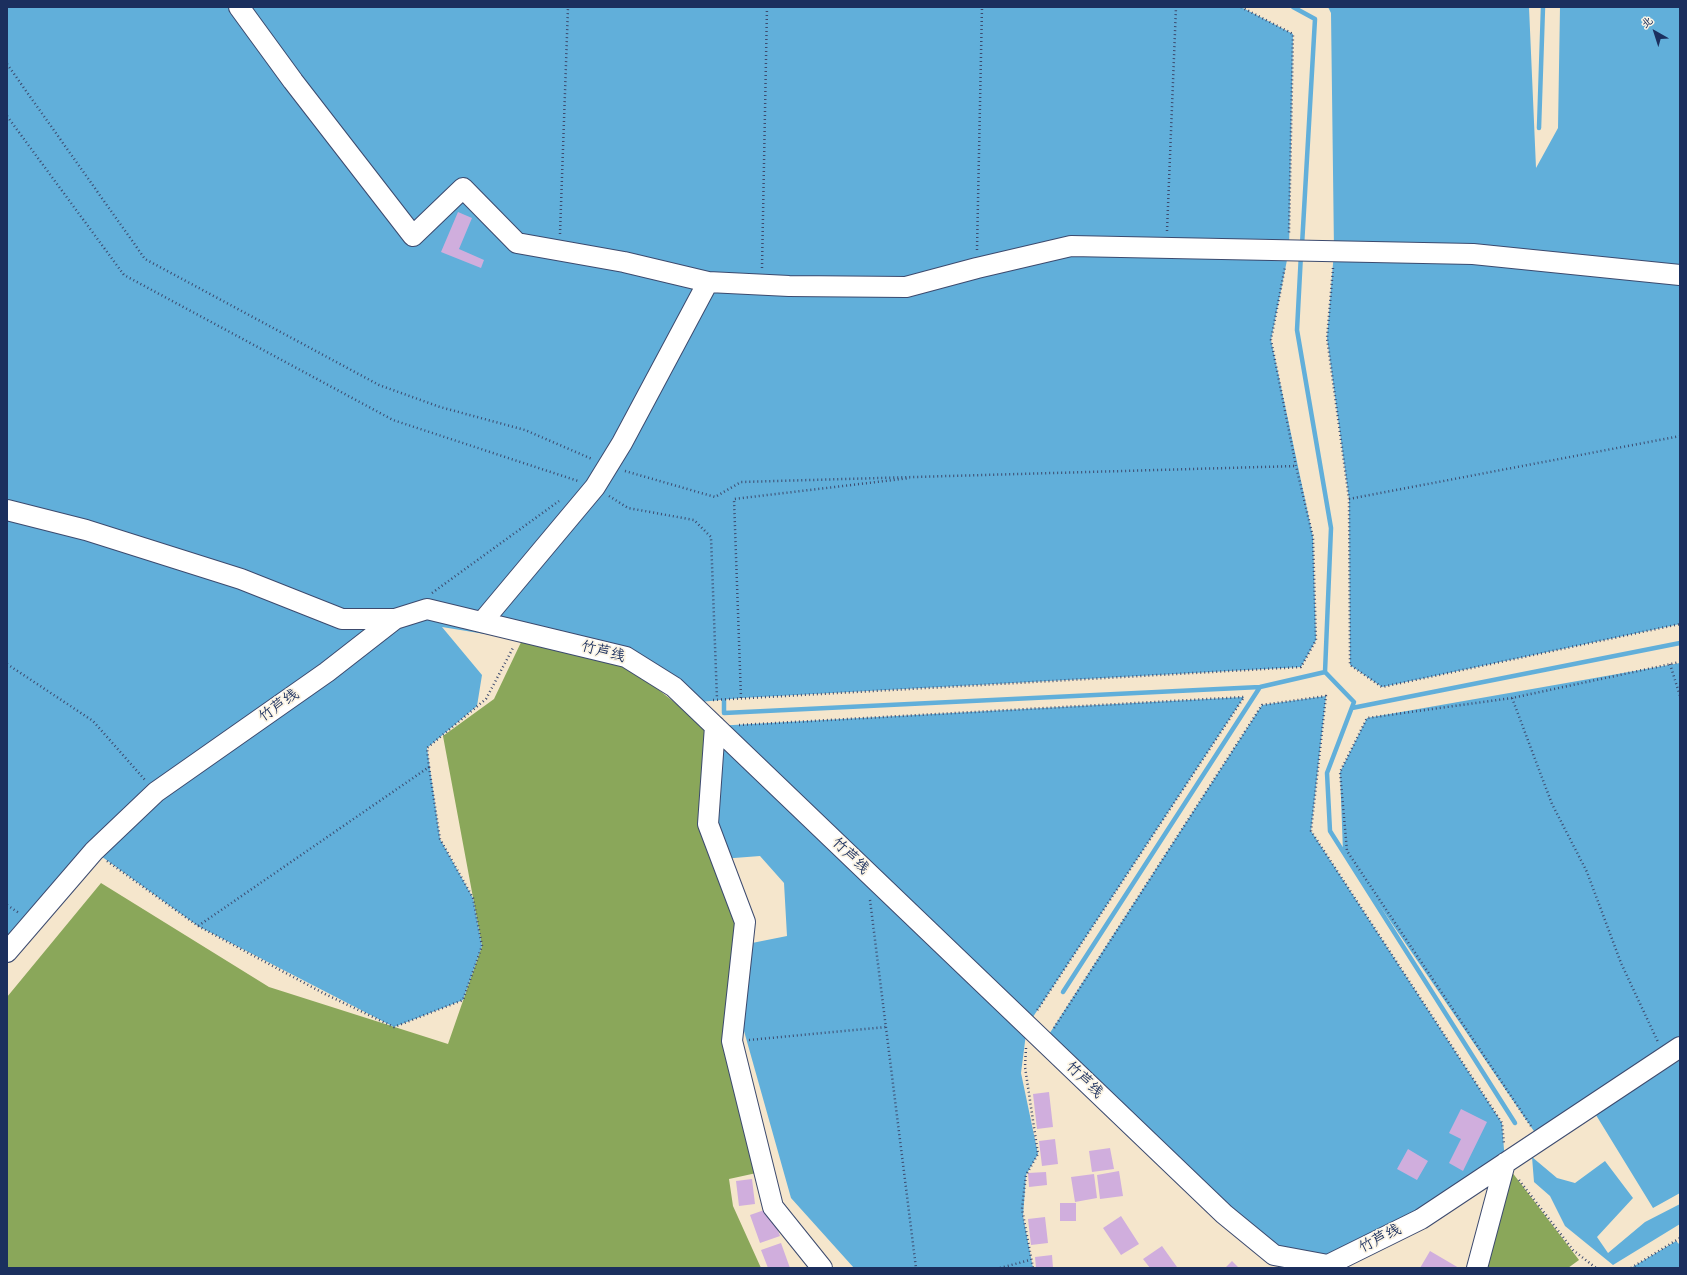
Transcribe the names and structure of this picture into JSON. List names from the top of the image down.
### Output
{
  "streets": {
    "street": ["竹芦线"]
  },
  "north": "top left"
}
